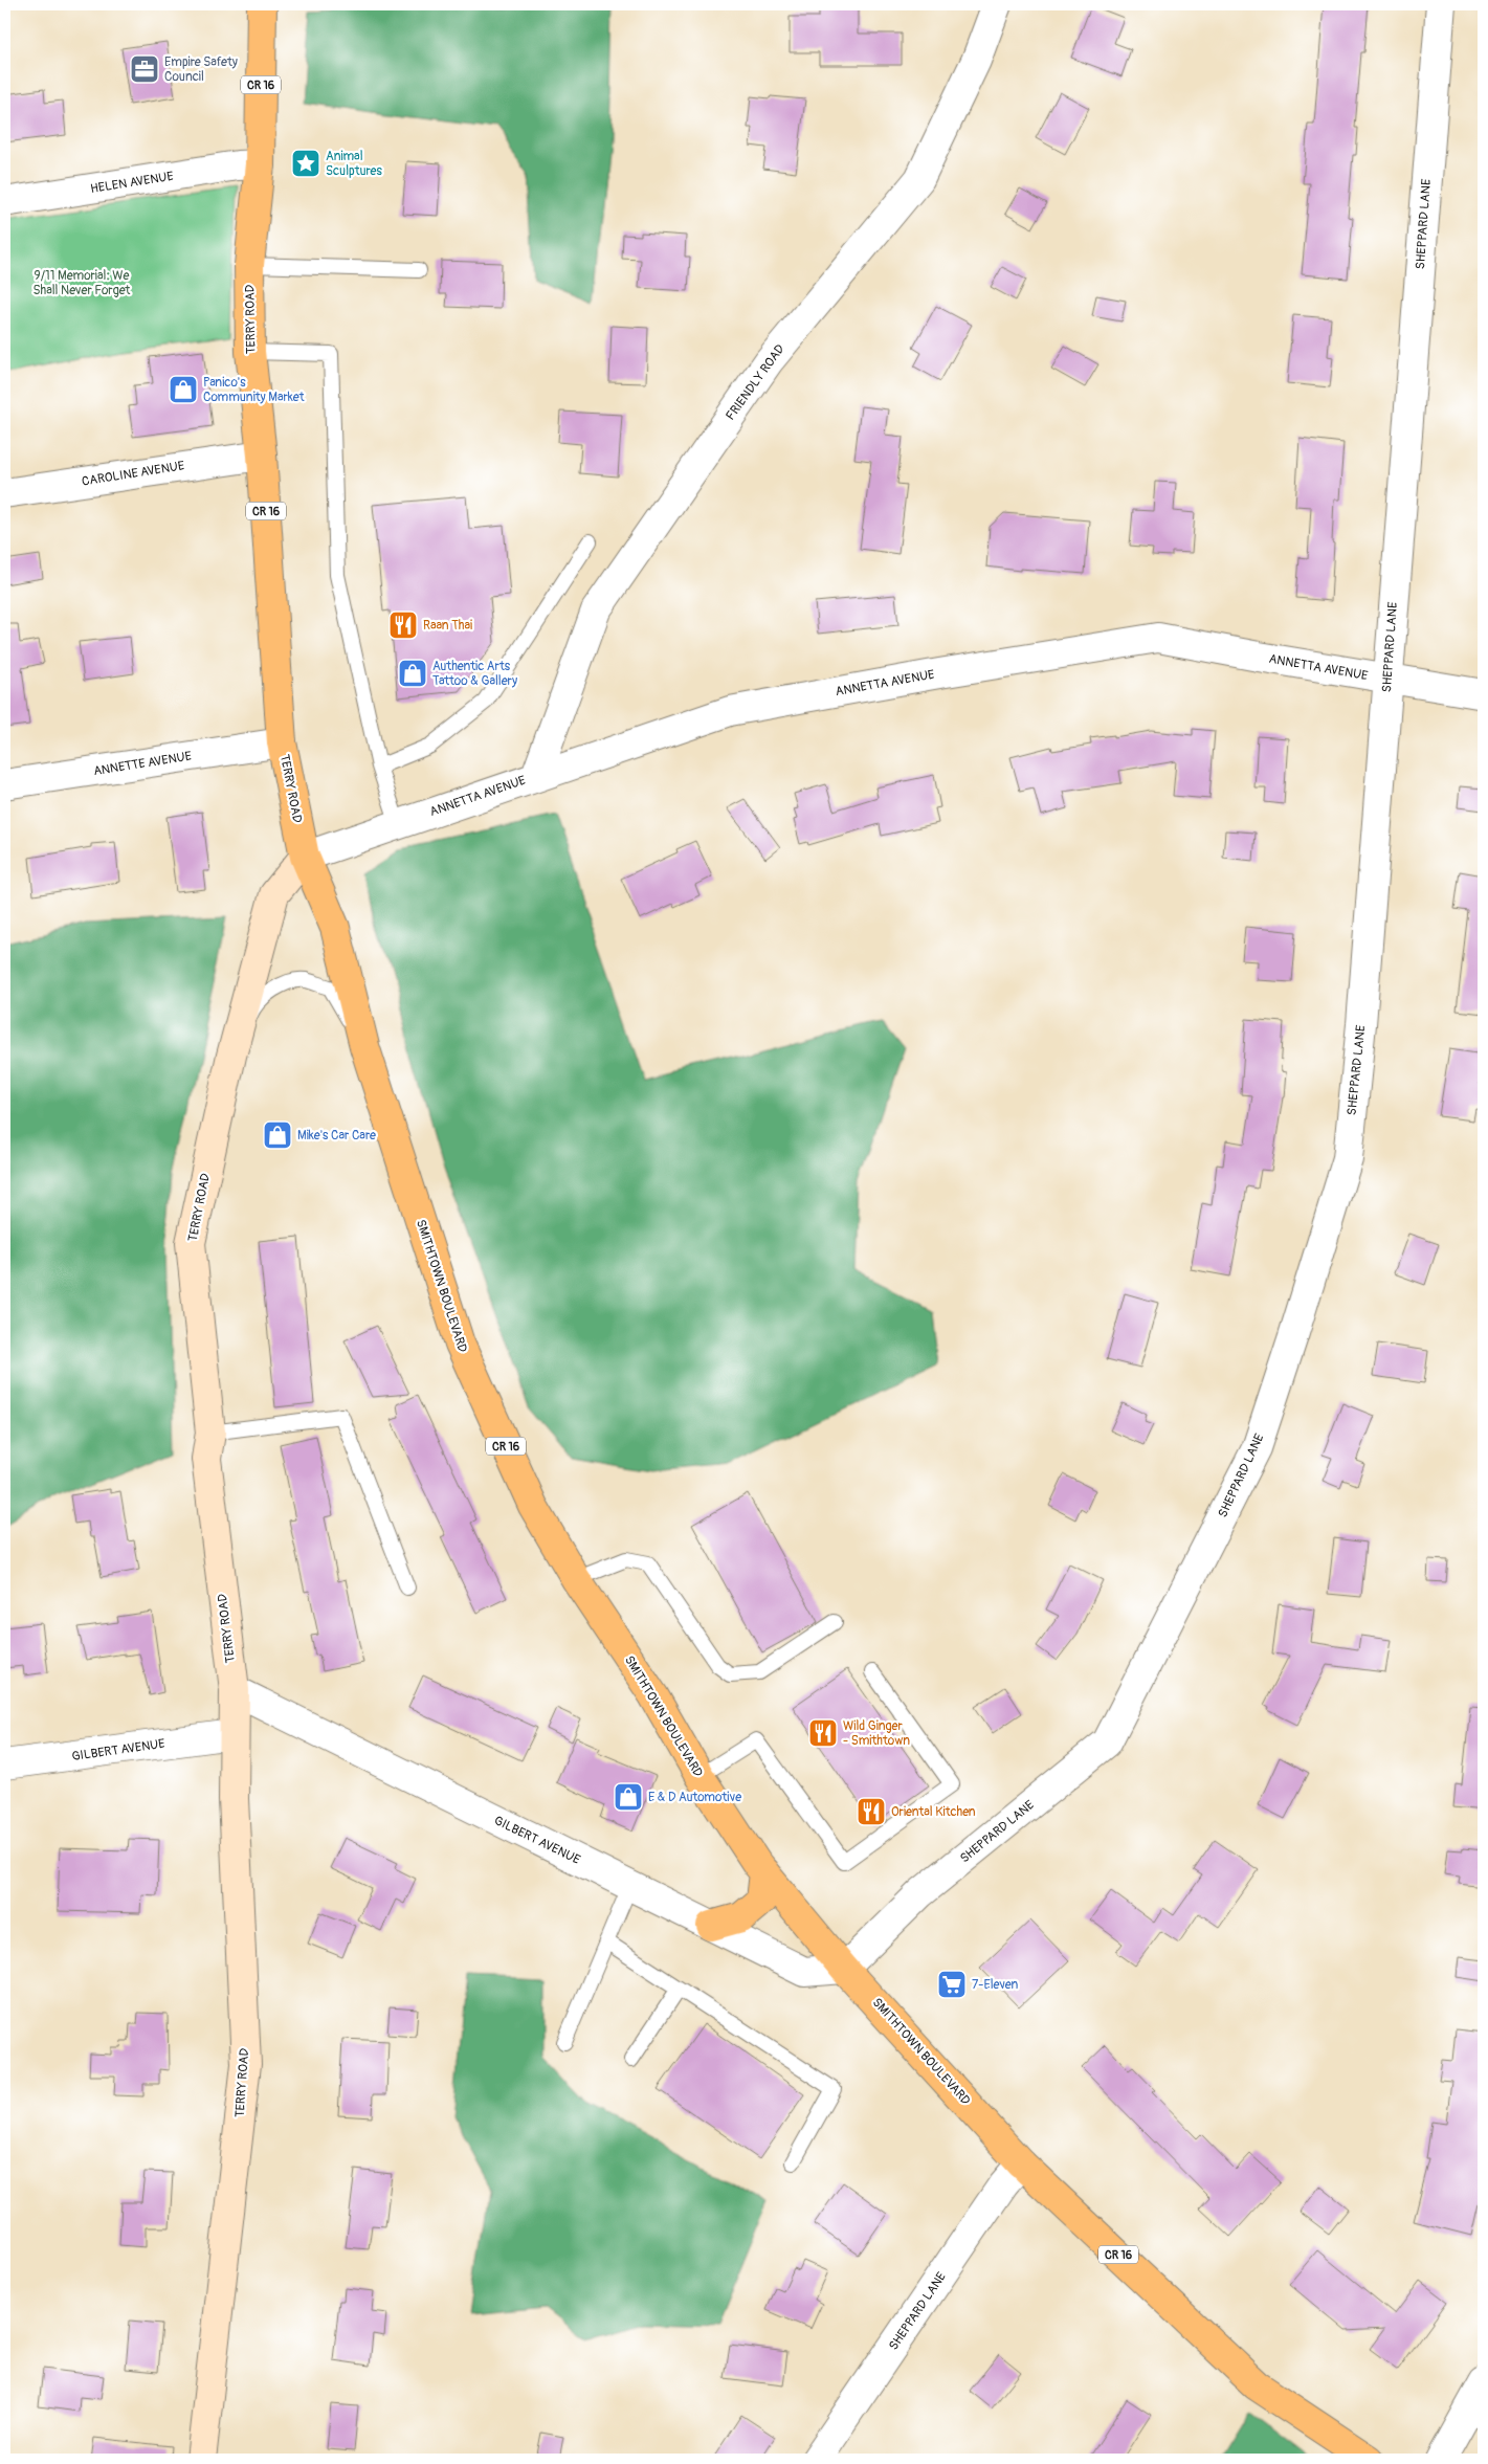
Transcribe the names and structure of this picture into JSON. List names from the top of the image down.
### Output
{
  "streets": {
    "main road": ["CR 16", "TERRY ROAD", "SMITHTOWN BOULEVARD"],
    "street": [
      "HELEN AVENUE",
      "SHEPPARD LANE",
      "FRIENDLY ROAD",
      "CAROLINE AVENUE",
      "ANNETTA AVENUE",
      "ANNETTE AVENUE",
      "GILBERT AVENUE"
    ]
  },
  "crossings": [
    ["HELEN AVENUE", "TERRY ROAD"],
    ["SHEPPARD LANE", "ANNETTA AVENUE"],
    ["SHEPPARD LANE", "SMITHTOWN BOULEVARD"],
    ["SHEPPARD LANE", "GILBERT AVENUE"],
    ["TERRY ROAD", "CAROLINE AVENUE"],
    ["TERRY ROAD", "ANNETTA AVENUE"],
    ["TERRY ROAD", "ANNETTE AVENUE"],
    ["TERRY ROAD", "SMITHTOWN BOULEVARD"],
    ["TERRY ROAD", "GILBERT AVENUE"],
    ["FRIENDLY ROAD", "ANNETTA AVENUE"],
    ["ANNETTA AVENUE", "SMITHTOWN BOULEVARD"],
    ["SMITHTOWN BOULEVARD", "GILBERT AVENUE"]
  ],
  "parks": ["9/11 Memorial: We Shall Never Forget"],
  "places": {
    "office": ["Empire Safety Council"],
    "place": ["Animal Sculptures"],
    "shop": [
      "Panico's Community Market",
      "Authentic Arts Tattoo & Gallery",
      "Mike's Car Care",
      "E & D Automotive"
    ],
    "restaurant": ["Raan Thai", "Wild Ginger - Smithtown", "Oriental Kitchen"],
    "supermarket": ["7-Eleven"]
  }
}
